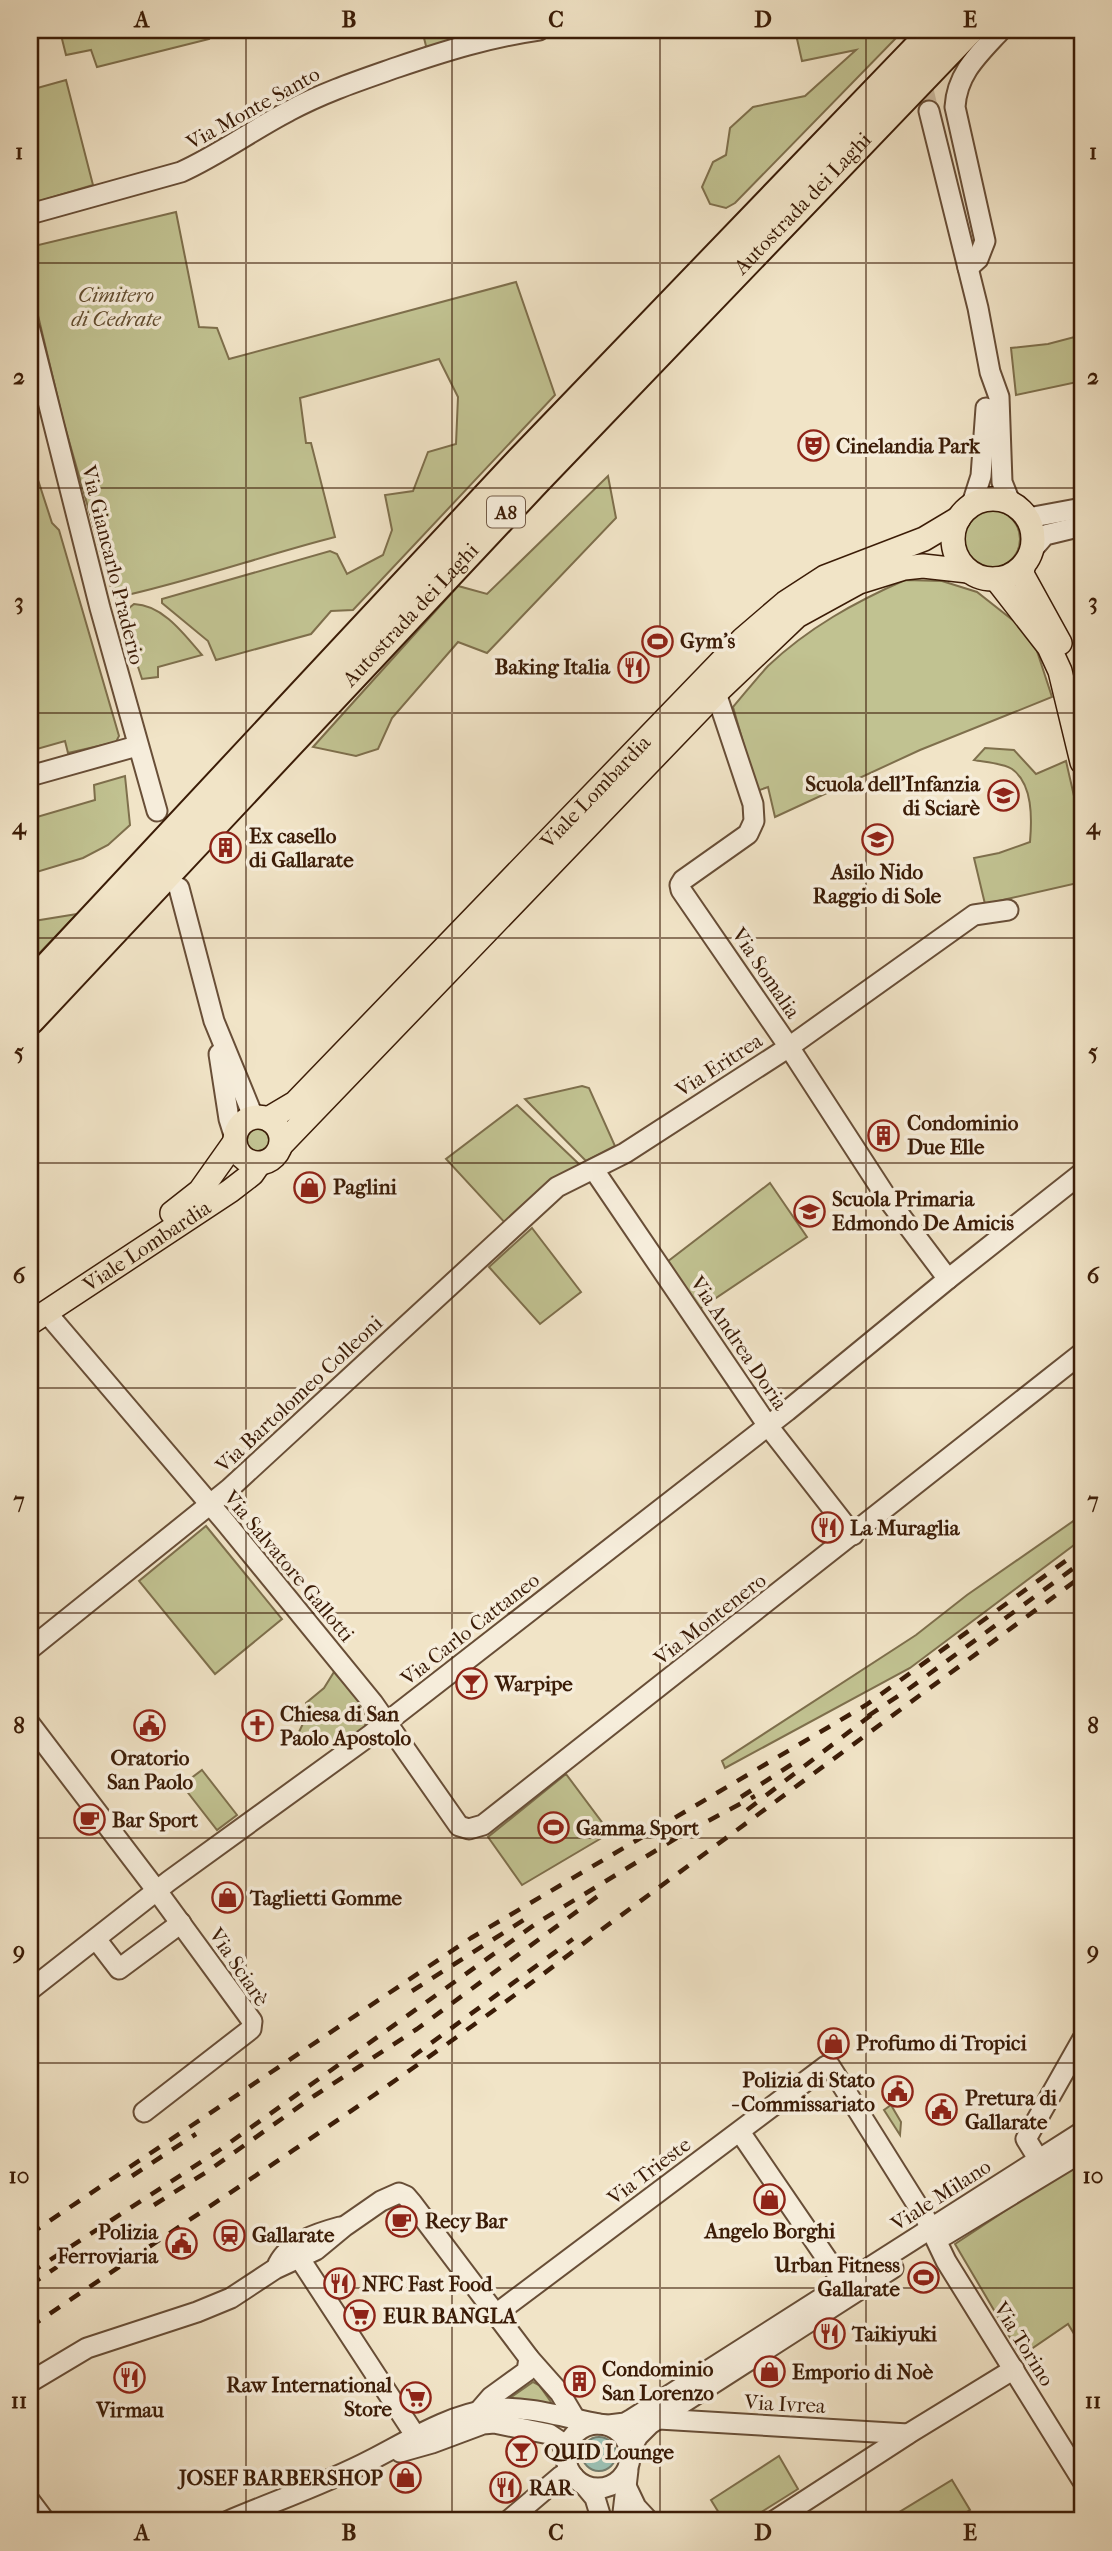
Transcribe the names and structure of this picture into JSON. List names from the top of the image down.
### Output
{
  "streets": {
    "highway": ["Autostrada dei Laghi", "A8"],
    "main road": ["Viale Lombardia"],
    "street": [
      "Via Monte Santo",
      "Via Giancarlo Praderio",
      "Via Somalia",
      "Via Eritrea",
      "Via Andrea Doria",
      "Via Bartolomeo Colleoni",
      "Via Salvatore Gallotti",
      "Via Montenero",
      "Via Carlo Cattaneo",
      "Via Sciarè",
      "Via Trieste",
      "Viale Milano",
      "Via Torino",
      "Via Ivrea"
    ]
  },
  "crossings": [
    ["Viale Lombardia", "Via Somalia"],
    ["Viale Lombardia", "Via Salvatore Gallotti"],
    ["Via Somalia", "Via Eritrea"],
    ["Via Somalia", "Via Carlo Cattaneo"],
    ["Via Eritrea", "Via Andrea Doria"],
    ["Via Eritrea", "Via Bartolomeo Colleoni"],
    ["Via Andrea Doria", "Via Bartolomeo Colleoni"],
    ["Via Andrea Doria", "Via Montenero"],
    ["Via Andrea Doria", "Via Carlo Cattaneo"],
    ["Via Bartolomeo Colleoni", "Via Salvatore Gallotti"],
    ["Via Salvatore Gallotti", "Via Montenero"],
    ["Via Salvatore Gallotti", "Via Carlo Cattaneo"],
    ["Via Montenero", "Via Carlo Cattaneo"],
    ["Via Carlo Cattaneo", "Via Sciarè"],
    ["Via Trieste", "Via Torino"],
    ["Viale Milano", "Via Torino"],
    ["Viale Milano", "Via Ivrea"]
  ],
  "parks": ["Cimitero di Cedrate"],
  "places": {
    "theatre": ["Cinelandia Park"],
    "sports": ["Gym's", "Gamma Sport", "Urban Fitness Gallarate"],
    "restaurant": [
      "Baking Italia",
      "La Muraglia",
      "NFC Fast Food",
      "Taikiyuki",
      "Virmau",
      "RAR"
    ],
    "school or university": ["Scuola dell'Infanzia di Sciarè", "Asilo Nido Raggio di Sole", "Scuola Primaria Edmondo De Amicis"],
    "building": ["Ex casello di Gallarate", "Condominio Due Elle", "Condominio San Lorenzo"],
    "shop": [
      "Paglini",
      "Taglietti Gomme",
      "Profumo di Tropici",
      "Angelo Borghi",
      "Emporio di Noè",
      "JOSEF BARBERSHOP"
    ],
    "bar": ["Warpipe", "QUID Lounge"],
    "public building": [
      "Oratorio San Paolo",
      "Polizia di Stato - Commissariato",
      "Pretura di Gallarate",
      "Polizia Ferroviaria"
    ],
    "church": ["Chiesa di San Paolo Apostolo"],
    "cafe": ["Bar Sport", "Recy Bar"],
    "station": ["Gallarate"],
    "supermarket": ["EUR BANGLA", "Raw International Store"]
  },
  "grid": {
    "columns": [
      "A",
      "B",
      "C",
      "D",
      "E"
    ],
    "rows": [
      "1",
      "2",
      "3",
      "4",
      "5",
      "6",
      "7",
      "8",
      "9",
      "10",
      "11"
    ]
  }
}
